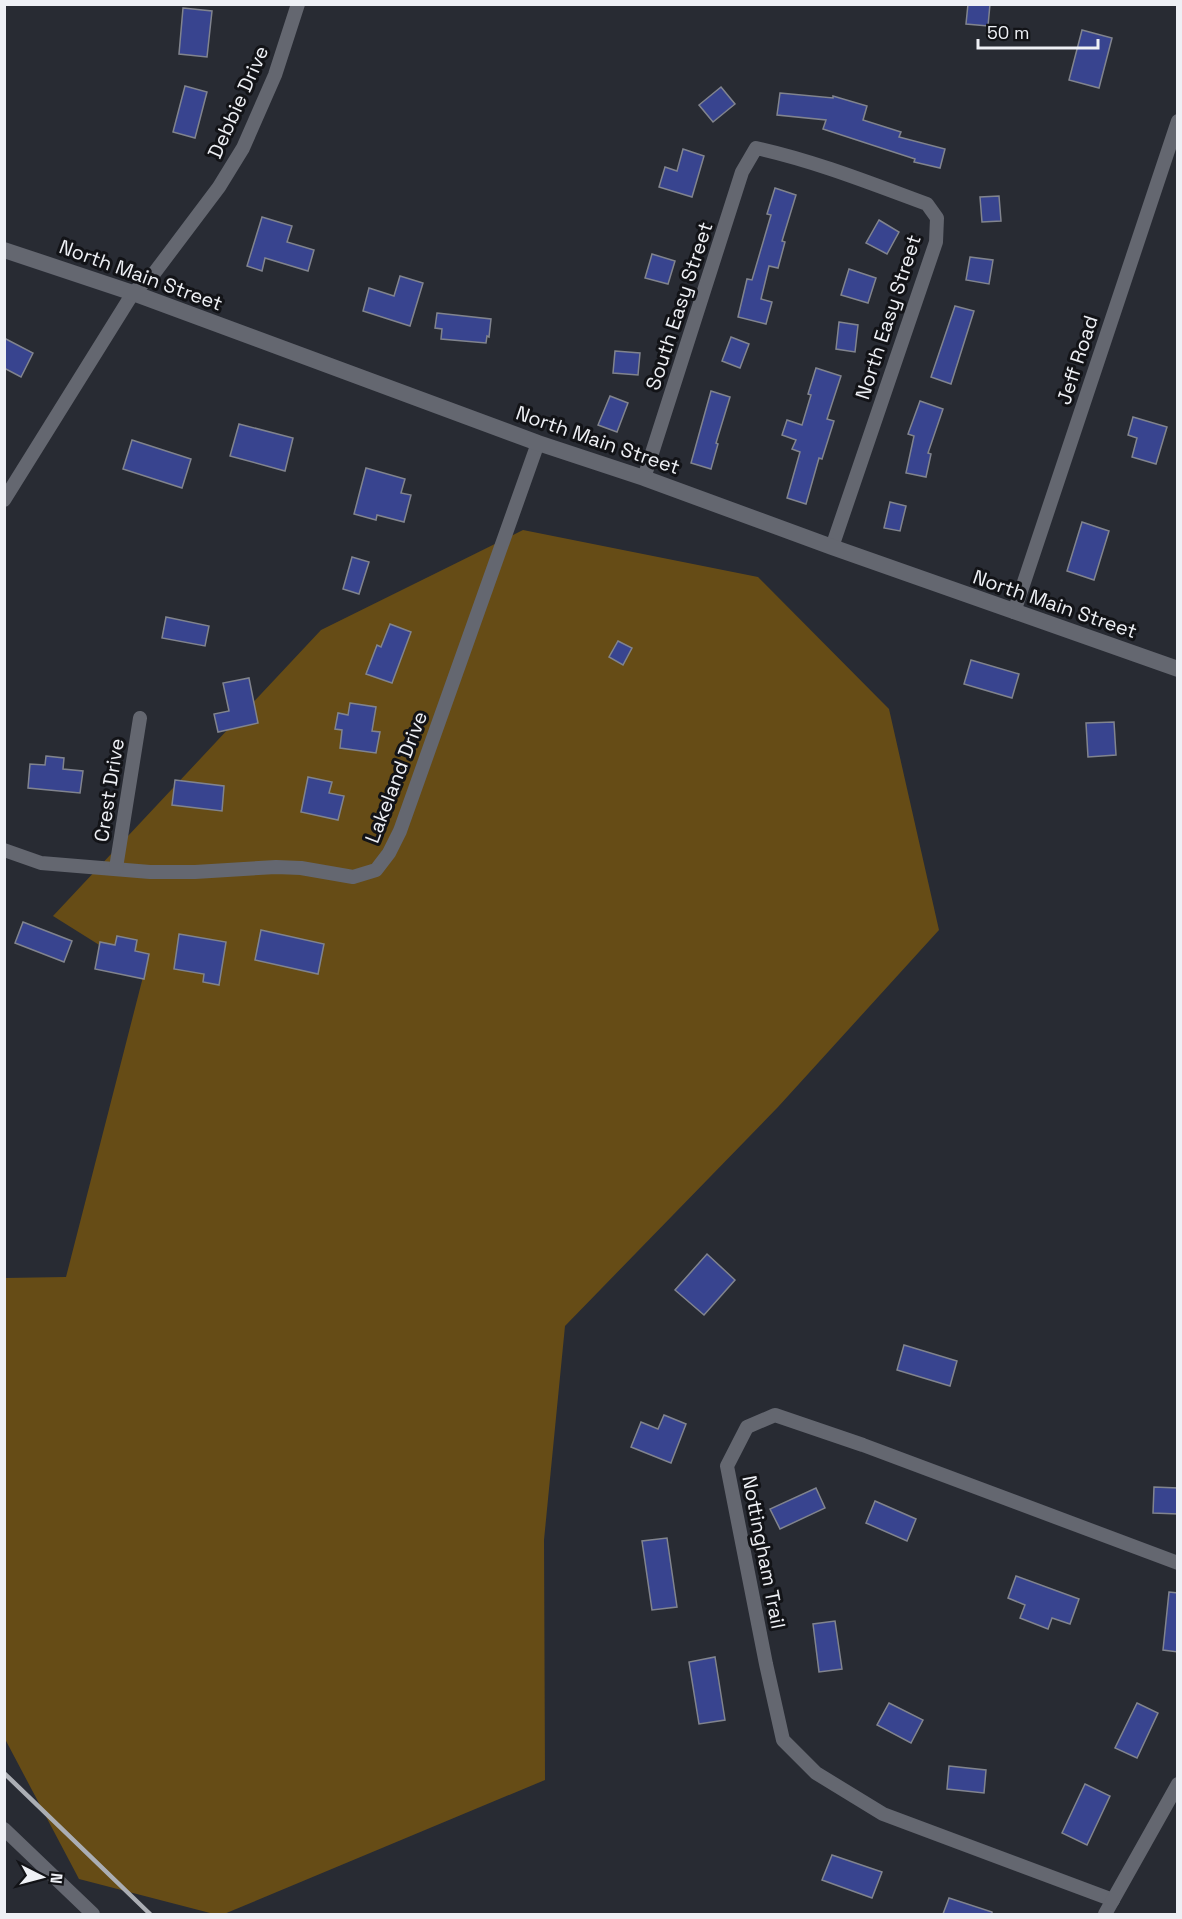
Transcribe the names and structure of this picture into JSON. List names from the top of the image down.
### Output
{
  "streets": {
    "street": [
      "Debbie Drive",
      "North Main Street",
      "South Easy Street",
      "North Easy Street",
      "Jeff Road",
      "Lakeland Drive",
      "Crest Drive",
      "Nottingham Trail"
    ]
  },
  "crossings": [
    ["Debbie Drive", "North Main Street"],
    ["North Main Street", "South Easy Street"],
    ["North Main Street", "North Easy Street"],
    ["North Main Street", "Jeff Road"],
    ["North Main Street", "Lakeland Drive"],
    ["South Easy Street", "North Easy Street"],
    ["Lakeland Drive", "Crest Drive"]
  ],
  "scale_bar": "50 m",
  "north": "right"
}
